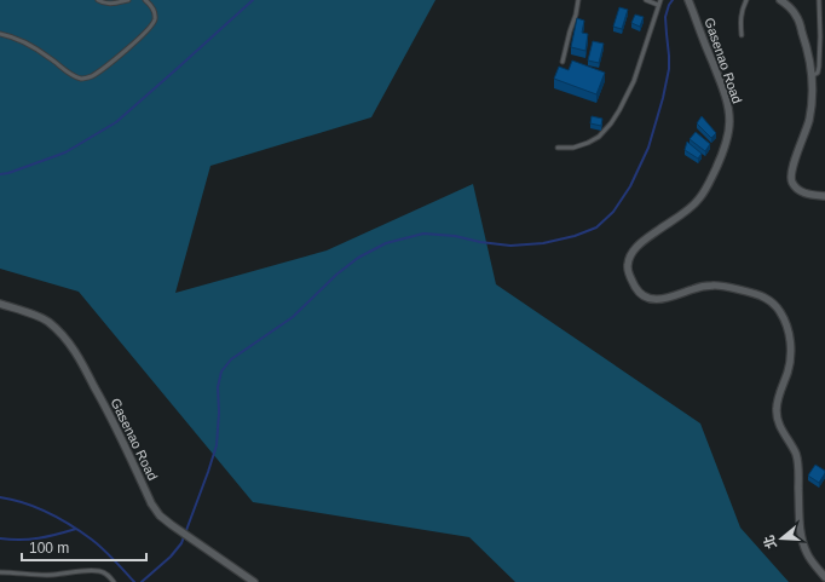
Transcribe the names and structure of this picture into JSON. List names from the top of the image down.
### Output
{
  "streets": {
    "street": ["Gasenao Road"]
  },
  "scale_bar": "100 m",
  "north": "left"
}
